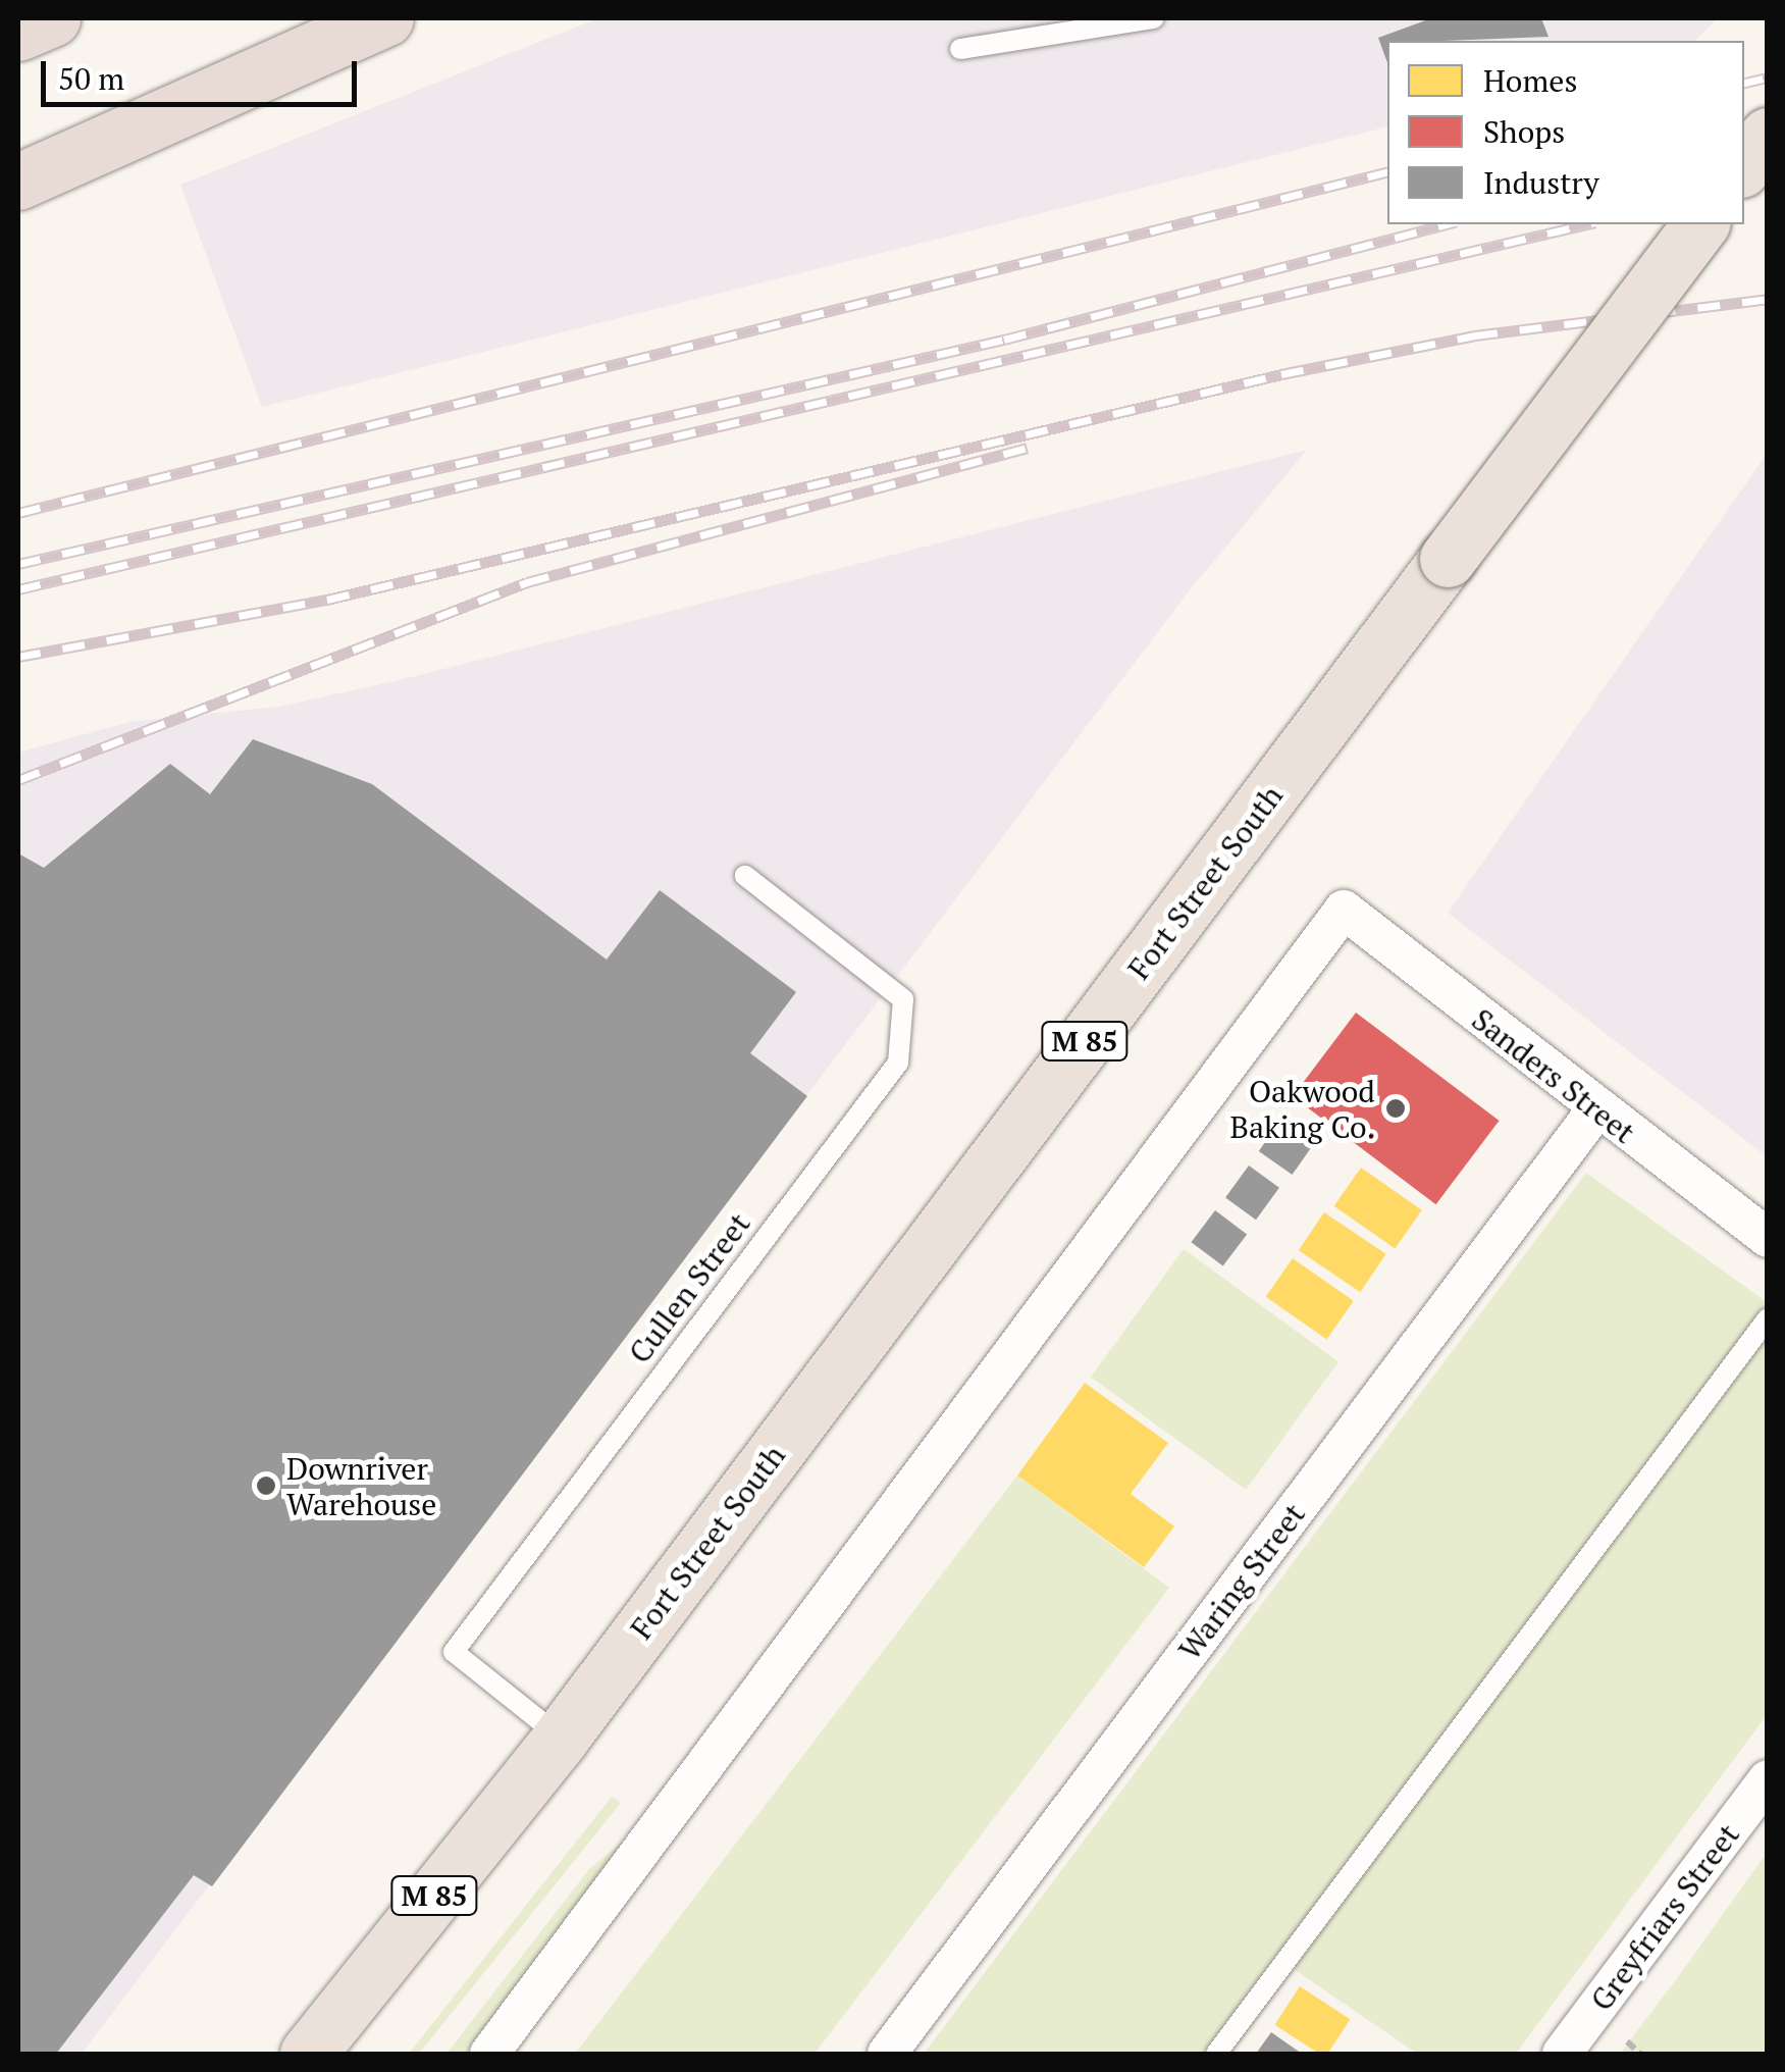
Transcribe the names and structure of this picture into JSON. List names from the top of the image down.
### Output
{
  "streets": {
    "main road": ["Fort Street South", "M 85"],
    "street": ["Sanders Street", "Waring Street", "Greyfriars Street"],
    "lane": ["Cullen Street"]
  },
  "crossings": [
    ["Fort Street South", "M 85"],
    ["Fort Street South", "Cullen Street"],
    ["M 85", "Cullen Street"],
    ["Sanders Street", "Waring Street"]
  ],
  "places": ["Oakwood Baking Co.", "Downriver Warehouse"],
  "legend": ["Homes", "Shops", "Industry"],
  "scale_bar": "50 m"
}
